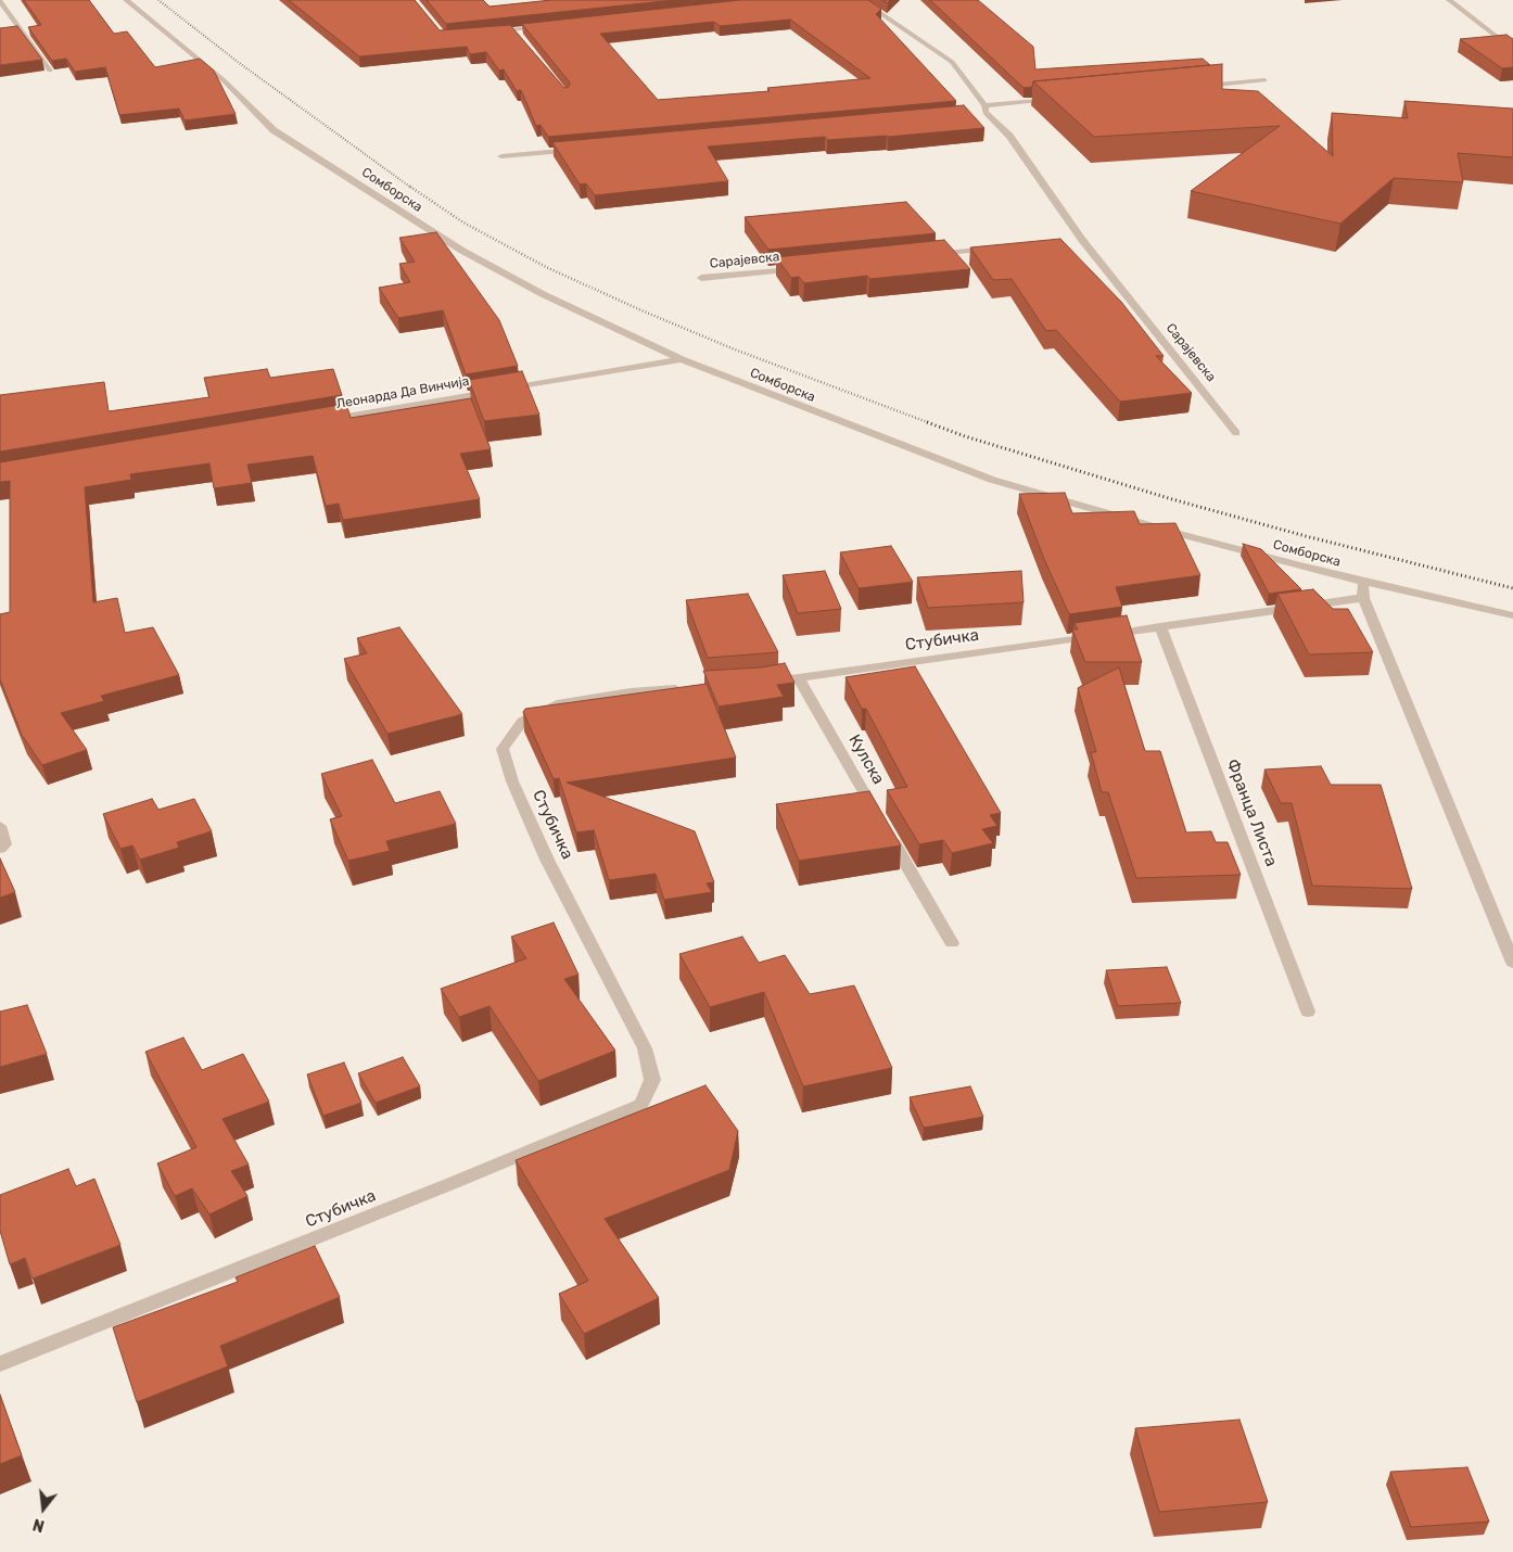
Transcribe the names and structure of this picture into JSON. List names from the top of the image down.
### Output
{
  "streets": {
    "street": [
      "Сомборска",
      "Сарајевска",
      "Леонарда Да Винчија",
      "Стубичка",
      "Кулска",
      "Франца Листа"
    ]
  },
  "crossings": [
    ["Сомборска", "Леонарда Да Винчија"],
    ["Стубичка", "Кулска"],
    ["Стубичка", "Франца Листа"]
  ],
  "north": "bottom"
}
